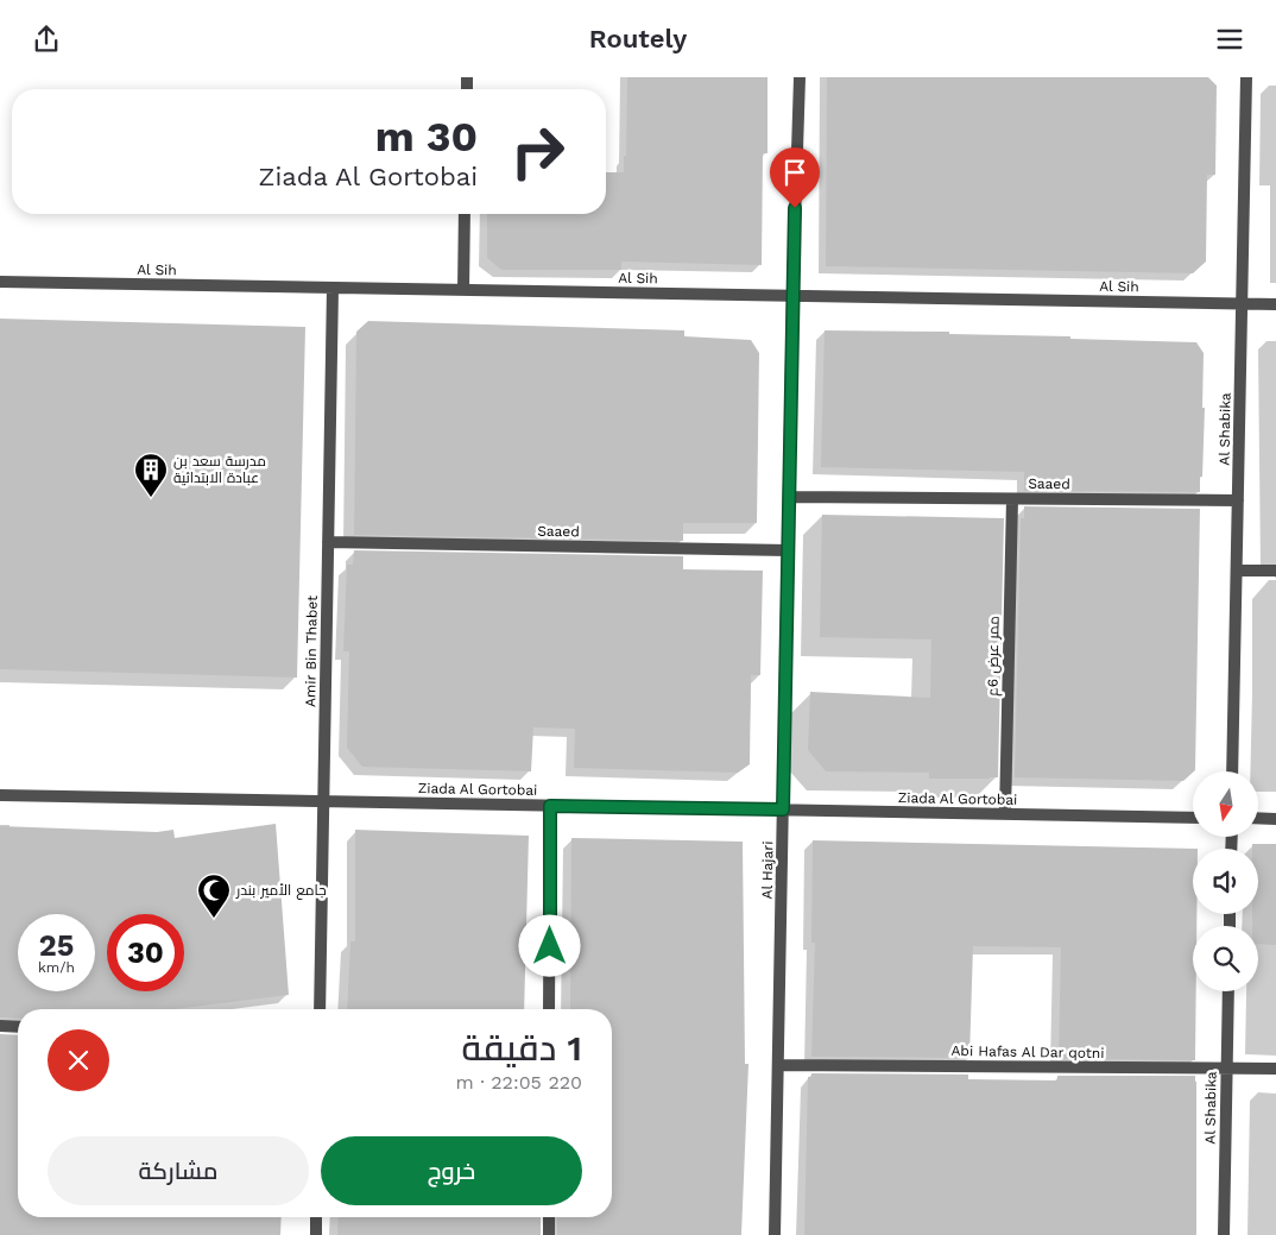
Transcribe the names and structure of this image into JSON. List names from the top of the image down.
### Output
{
  "streets": {
    "street": [
      "Al Sih",
      "Al Shabika",
      "Saaed",
      "Amir Bin Thabet",
      "ممر عرض 6م",
      "Ziada Al Gortobai",
      "Al Hajari",
      "Abi Hafas Al Dar qotni"
    ]
  },
  "crossings": [
    ["Al Sih", "Al Shabika"],
    ["Al Sih", "Amir Bin Thabet"],
    ["Al Sih", "Al Hajari"],
    ["Al Shabika", "Saaed"],
    ["Al Shabika", "Abi Hafas Al Dar qotni"],
    ["Saaed", "Amir Bin Thabet"],
    ["Saaed", "ممر عرض 6م"],
    ["Saaed", "Al Hajari"],
    ["Amir Bin Thabet", "Ziada Al Gortobai"],
    ["ممر عرض 6م", "Ziada Al Gortobai"],
    ["Ziada Al Gortobai", "Al Hajari"],
    ["Al Hajari", "Abi Hafas Al Dar qotni"]
  ],
  "places": {
    "building": ["مدرسة سعد بن عبادة الابتدائية"],
    "mosque": ["جامع الأمير بندر"]
  },
  "north": "bottom",
  "page": {
    "header": "Routely",
    "turn": ["30 m", "Ziada Al Gortobai"],
    "speed": "25 km/h",
    "limit": "30",
    "heading": ["1 دقيقة", "220 m · 22:05"],
    "buttons": ["خروج", "مشاركة"]
  }
}
